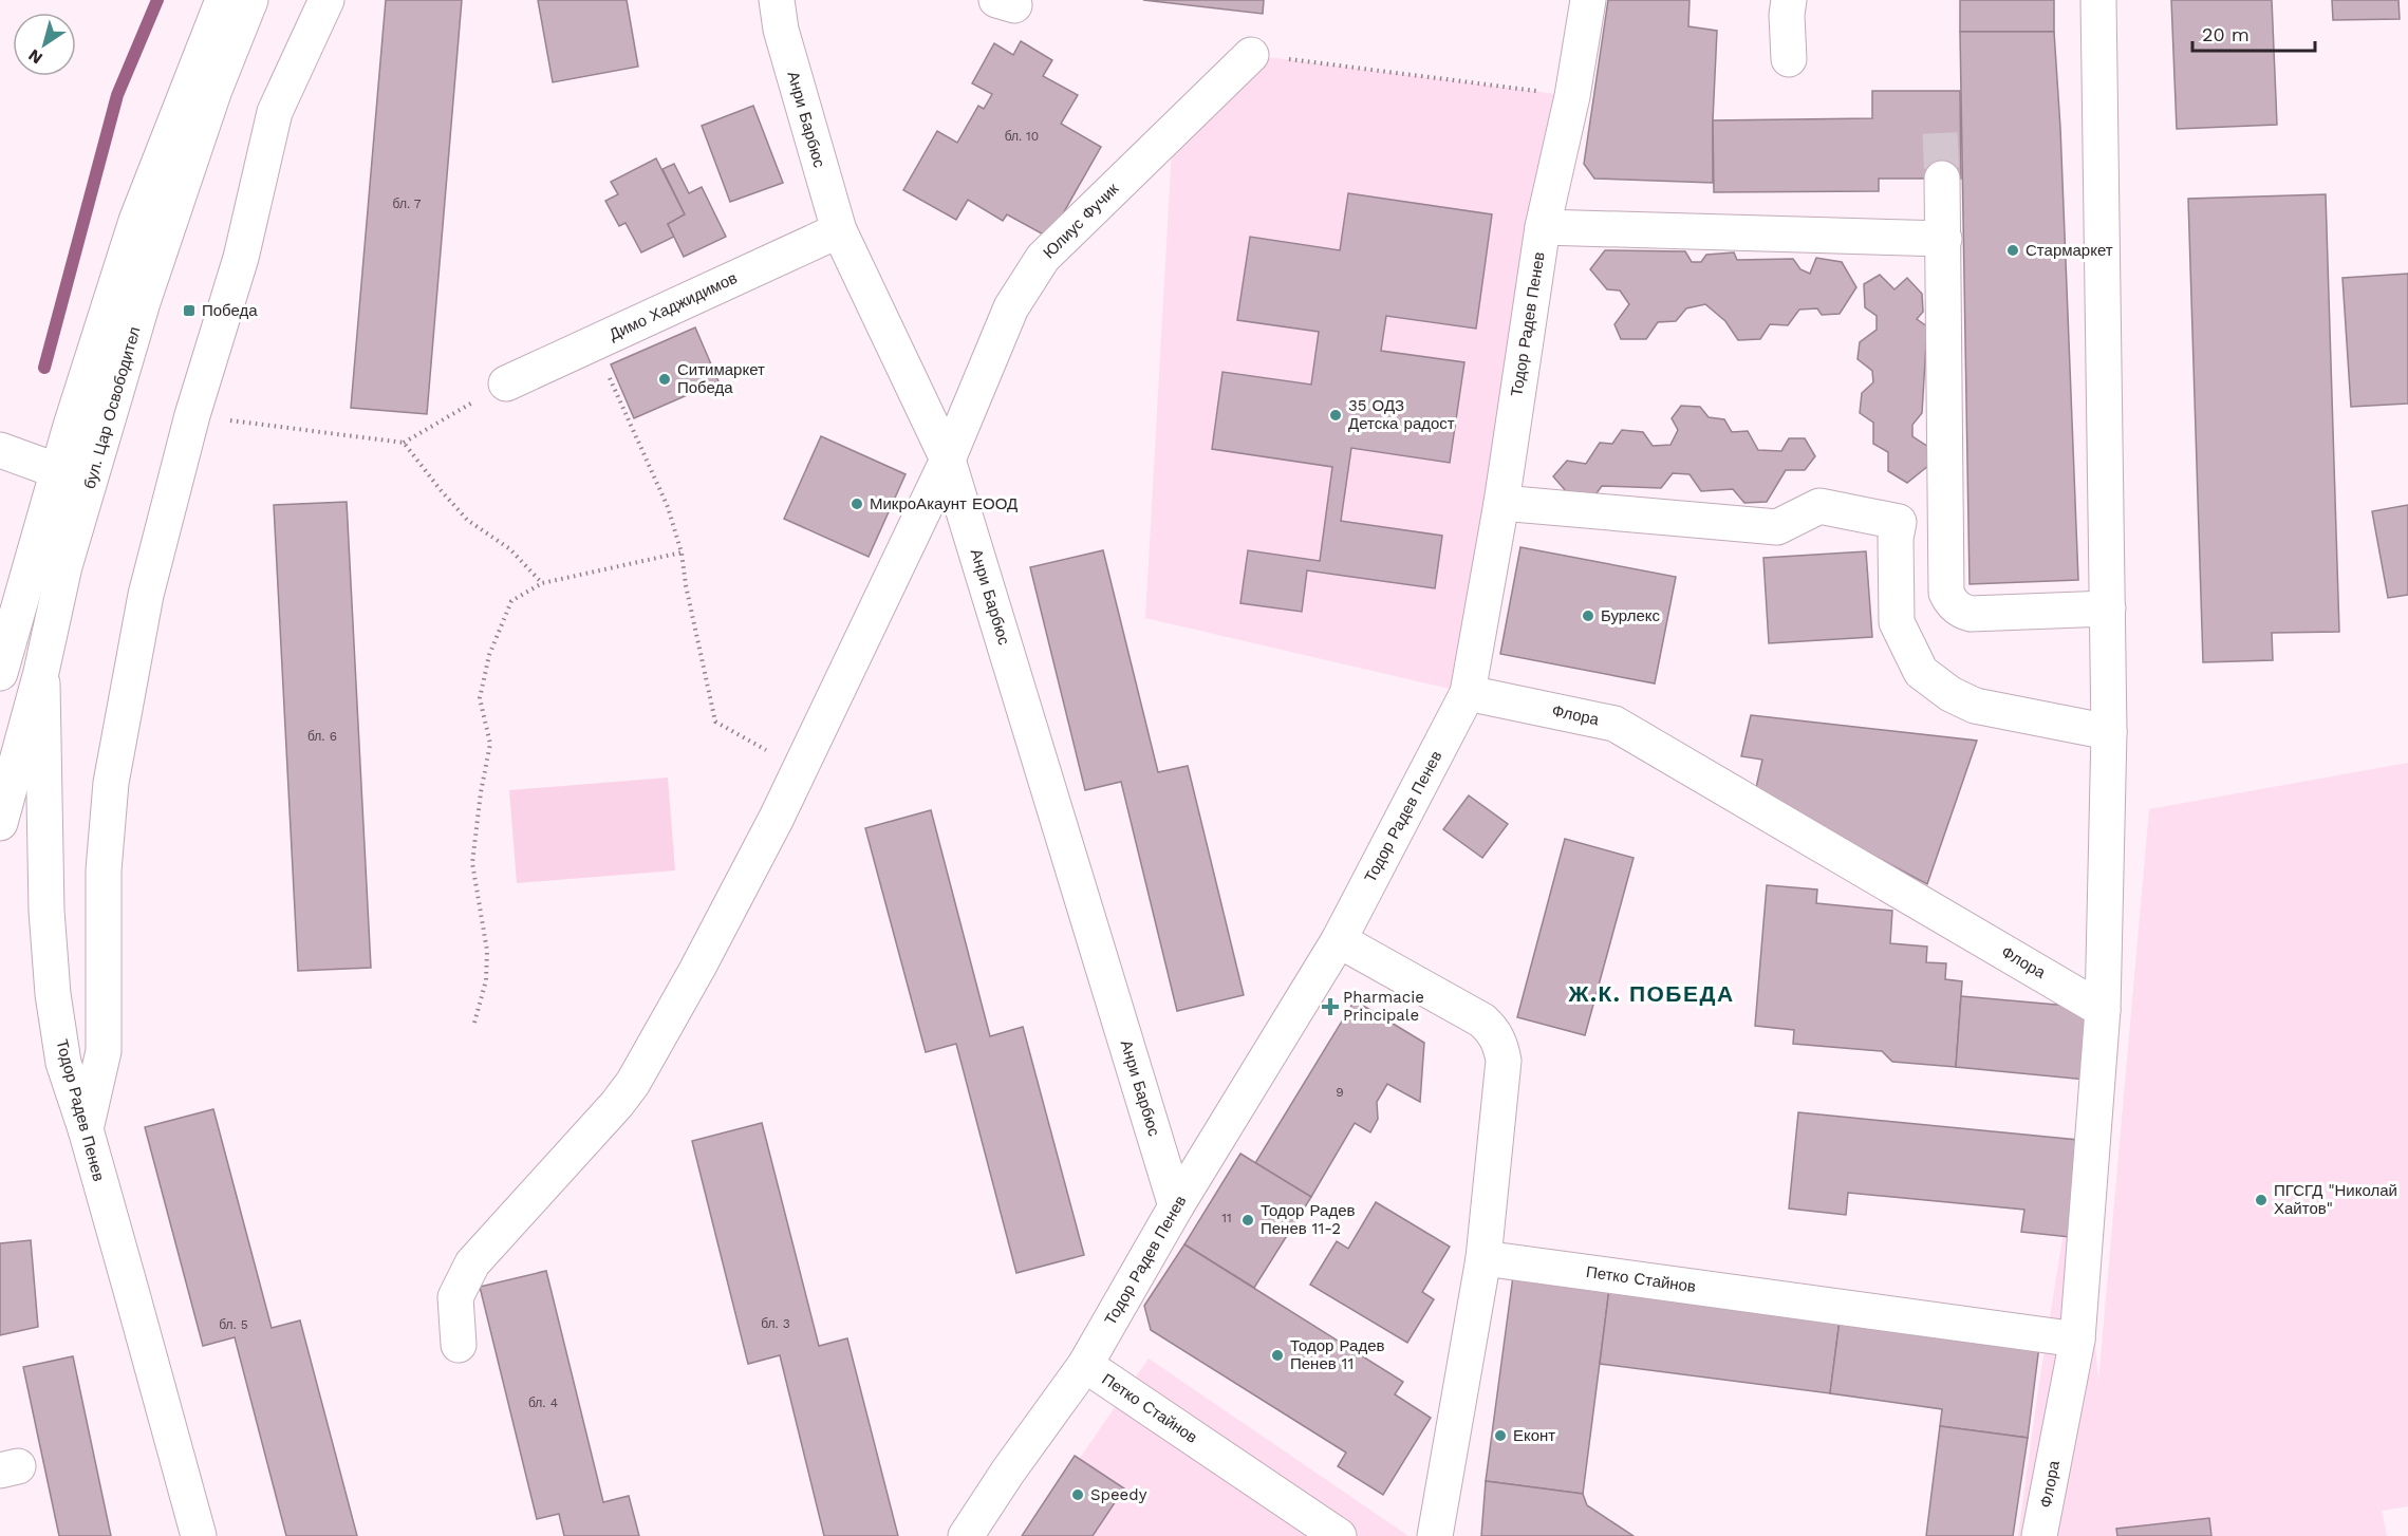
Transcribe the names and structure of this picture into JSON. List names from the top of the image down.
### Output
{
  "streets": {
    "street": [
      "Анри Барбюс",
      "Юлиус Фучик",
      "Димо Хаджидимов",
      "Тодор Радев Пенев",
      "бул. Цар Освободител",
      "Флора",
      "Петко Стайнов"
    ]
  },
  "crossings": [
    ["Анри Барбюс", "Юлиус Фучик"],
    ["Анри Барбюс", "Димо Хаджидимов"],
    ["Анри Барбюс", "Тодор Радев Пенев"],
    ["Тодор Радев Пенев", "бул. Цар Освободител"],
    ["Тодор Радев Пенев", "Флора"],
    ["Тодор Радев Пенев", "Петко Стайнов"],
    ["Флора", "Петко Стайнов"]
  ],
  "districts": ["Ж.К. ПОБЕДА"],
  "places": {
    "other": [
      "Стармаркет",
      "Ситимаркет Победа",
      "35 ОДЗ Детска радост",
      "МикроАкаунт ЕООД",
      "Бурлекс",
      "ПГСГД \"Николай Хайтов\"",
      "Тодор Радев Пенев 11-2",
      "Тодор Радев Пенев 11",
      "Еконт",
      "Speedy"
    ],
    "transit": ["Победа"],
    "health": ["Pharmacie Principale"]
  },
  "house_numbers": [
    "бл. 10",
    "бл. 7",
    "бл. 6",
    "9",
    "11",
    "бл. 3",
    "бл. 5",
    "бл. 4"
  ],
  "scale_bar": "20 m",
  "north": "bottom left"
}
